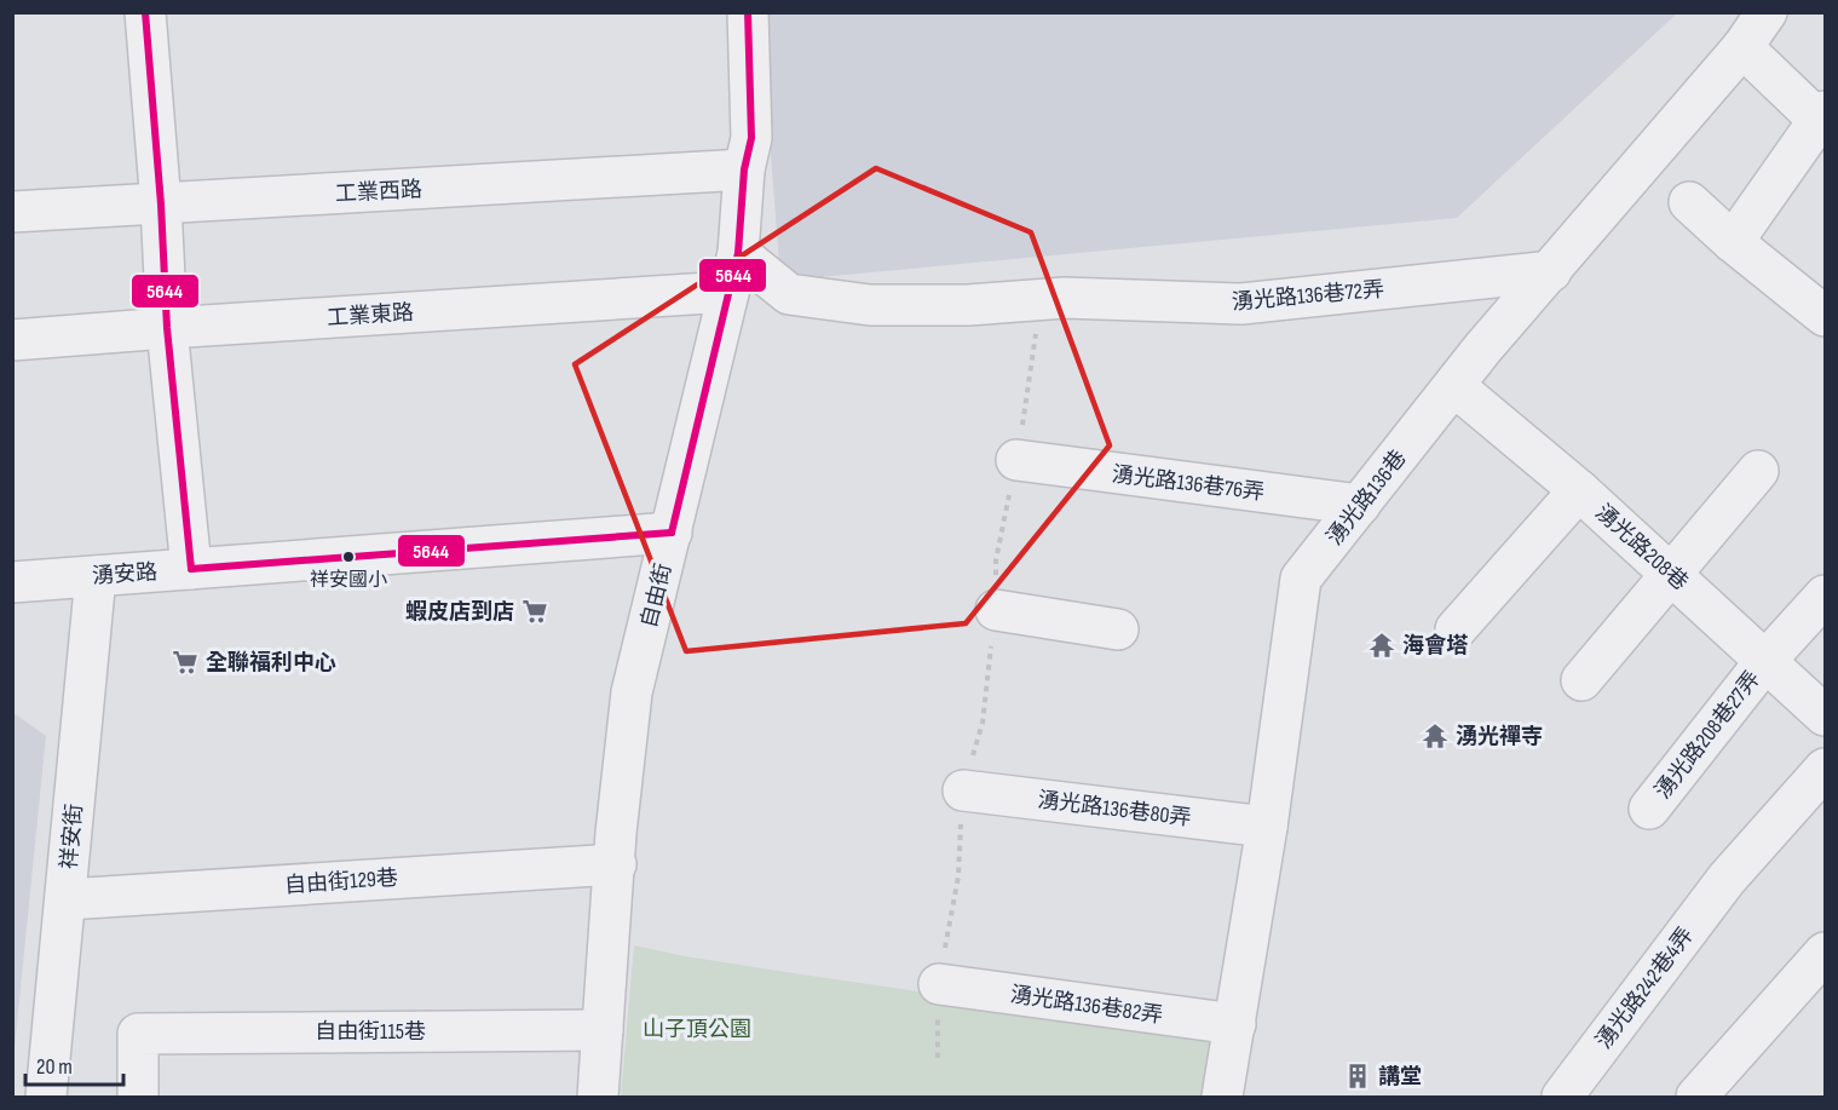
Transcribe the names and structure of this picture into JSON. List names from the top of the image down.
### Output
{
  "streets": {
    "street": [
      "工業西路",
      "湧光路136巷72弄",
      "工業東路",
      "湧光路136巷76弄",
      "湧光路136巷",
      "湧光路208巷",
      "湧安路",
      "自由街",
      "湧光路208巷27弄",
      "湧光路136巷80弄",
      "祥安街",
      "自由街129巷",
      "湧光路242巷4弄",
      "湧光路136巷82弄",
      "自由街115巷"
    ]
  },
  "crossings": [
    ["工業西路", "自由街"],
    ["湧光路136巷72弄", "湧光路136巷"],
    ["湧光路136巷72弄", "自由街"],
    ["工業東路", "自由街"],
    ["湧光路136巷76弄", "湧光路136巷"],
    ["湧光路136巷", "湧光路208巷"],
    ["湧光路136巷", "湧光路136巷80弄"],
    ["湧光路136巷", "湧光路136巷82弄"],
    ["湧光路208巷", "湧光路208巷27弄"],
    ["湧安路", "自由街"],
    ["湧安路", "祥安街"],
    ["自由街", "自由街129巷"],
    ["自由街", "自由街115巷"],
    ["祥安街", "自由街129巷"]
  ],
  "parks": ["山子頂公園"],
  "places": {
    "other": ["祥安國小"],
    "supermarket": ["蝦皮店到店", "全聯福利中心"],
    "temple": ["海會塔", "湧光禪寺"],
    "building": ["講堂"]
  },
  "lines": ["transit line 5644"],
  "scale_bar": "20 m"
}
